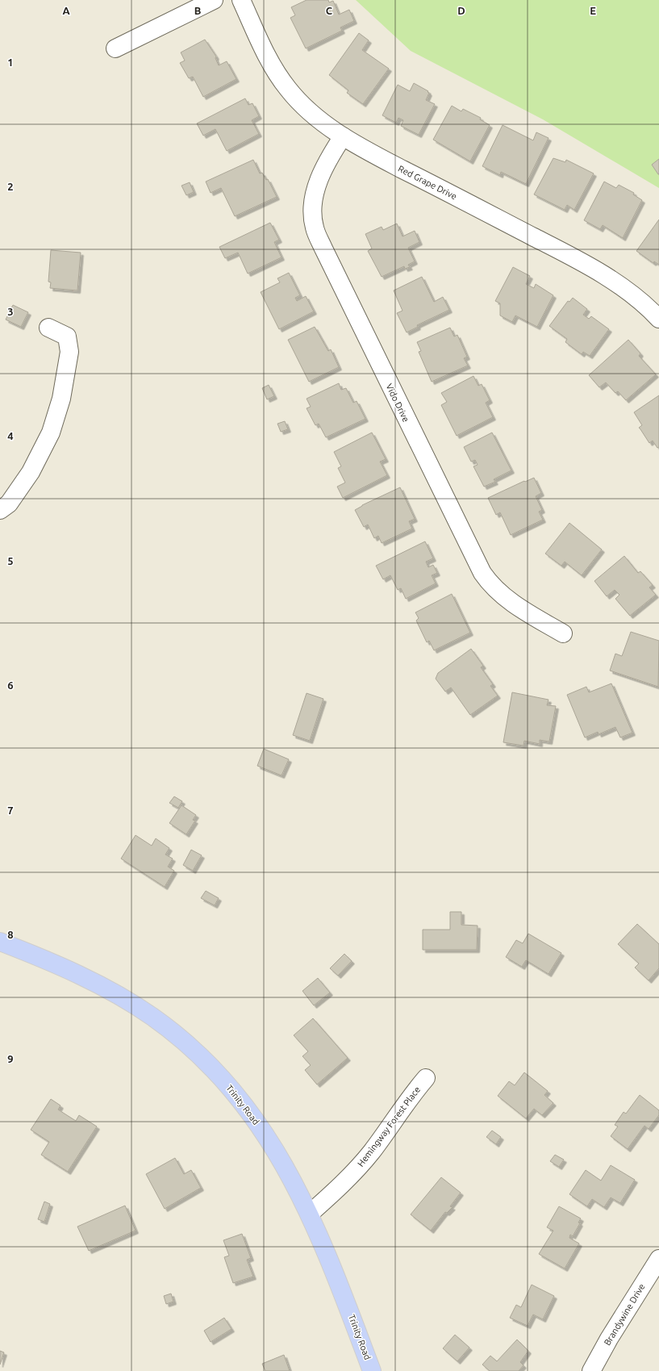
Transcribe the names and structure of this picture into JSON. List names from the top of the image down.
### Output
{
  "streets": {
    "main road": ["Trinity Road"],
    "street": [
      "Red Grape Drive",
      "Vido Drive",
      "Hemingway Forest Place",
      "Brandywine Drive"
    ]
  },
  "crossings": [
    ["Red Grape Drive", "Vido Drive"],
    ["Trinity Road", "Hemingway Forest Place"]
  ],
  "grid": {
    "columns": [
      "A",
      "B",
      "C",
      "D",
      "E"
    ],
    "rows": [
      "1",
      "2",
      "3",
      "4",
      "5",
      "6",
      "7",
      "8",
      "9"
    ]
  }
}
